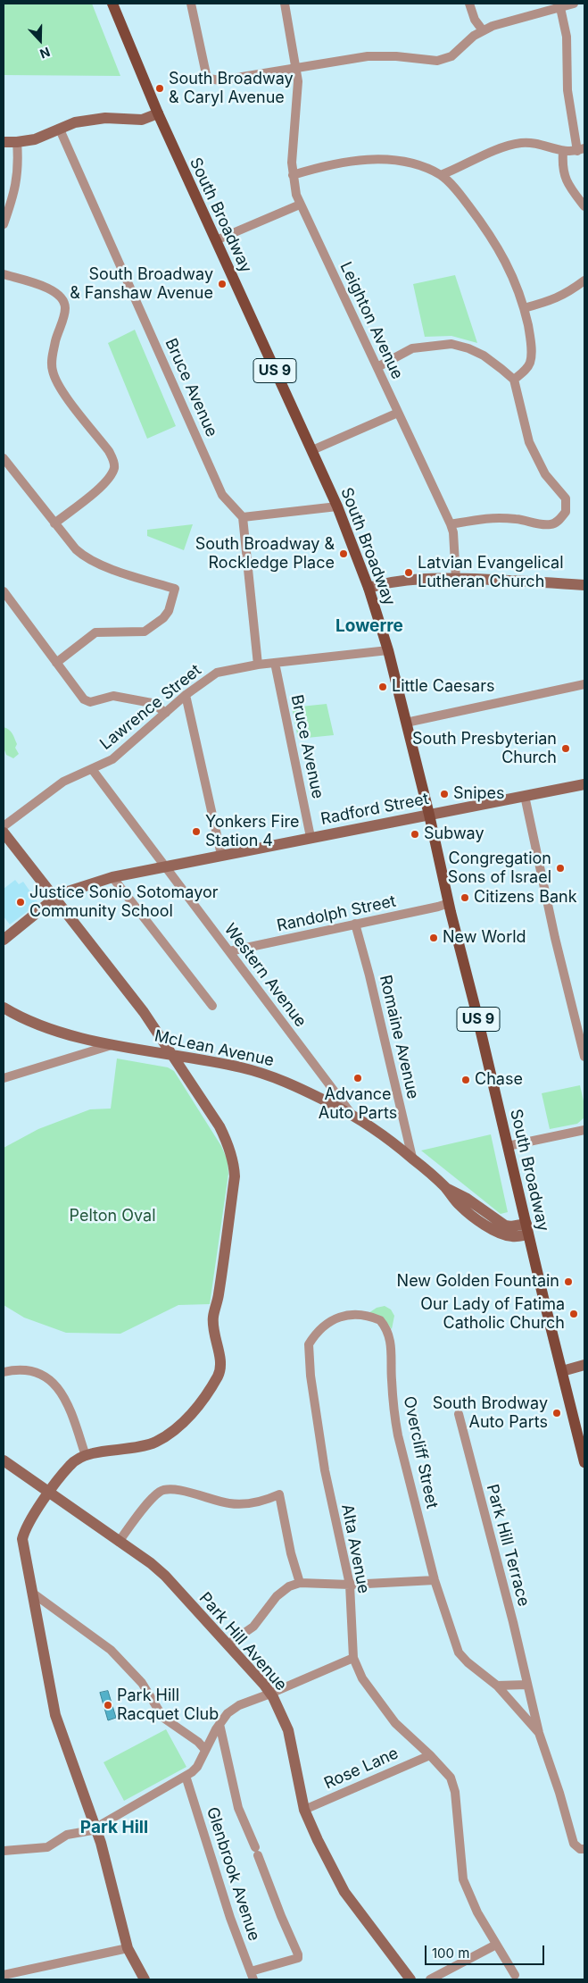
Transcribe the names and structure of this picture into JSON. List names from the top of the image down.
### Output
{
  "streets": {
    "main road": ["South Broadway", "US 9"],
    "street": [
      "Leighton Avenue",
      "Bruce Avenue",
      "Lawrence Street",
      "Radford Street",
      "Randolph Street",
      "Western Avenue",
      "Romaine Avenue",
      "McLean Avenue",
      "Overcliff Street",
      "Park Hill Terrace",
      "Alta Avenue",
      "Park Hill Avenue",
      "Rose Lane",
      "Glenbrook Avenue"
    ]
  },
  "crossings": [
    ["South Broadway", "Lawrence Street"],
    ["South Broadway", "Radford Street"],
    ["South Broadway", "Randolph Street"],
    ["South Broadway", "McLean Avenue"],
    ["Bruce Avenue", "Lawrence Street"],
    ["Bruce Avenue", "Radford Street"],
    ["Lawrence Street", "Western Avenue"],
    ["Radford Street", "Western Avenue"],
    ["Randolph Street", "Western Avenue"],
    ["Randolph Street", "Romaine Avenue"],
    ["Western Avenue", "McLean Avenue"],
    ["Romaine Avenue", "McLean Avenue"],
    ["Overcliff Street", "Park Hill Terrace"],
    ["Overcliff Street", "Alta Avenue"],
    ["Alta Avenue", "Rose Lane"],
    ["Park Hill Avenue", "Rose Lane"]
  ],
  "districts": ["Lowerre", "Park Hill"],
  "parks": ["Pelton Oval"],
  "places": [
    "South Broadway & Caryl Avenue",
    "South Broadway & Fanshaw Avenue",
    "South Broadway & Rockledge Place",
    "Latvian Evangelical Lutheran Church",
    "Little Caesars",
    "South Presbyterian Church",
    "Snipes",
    "Yonkers Fire Station 4",
    "Subway",
    "Congregation Sons of Israel",
    "Citizens Bank",
    "Justice Sonio Sotomayor Community School",
    "New World",
    "Advance Auto Parts",
    "Chase",
    "New Golden Fountain",
    "Our Lady of Fatima Catholic Church",
    "South Brodway Auto Parts",
    "Park Hill Racquet Club"
  ],
  "scale_bar": "100 m",
  "north": "bottom"
}
